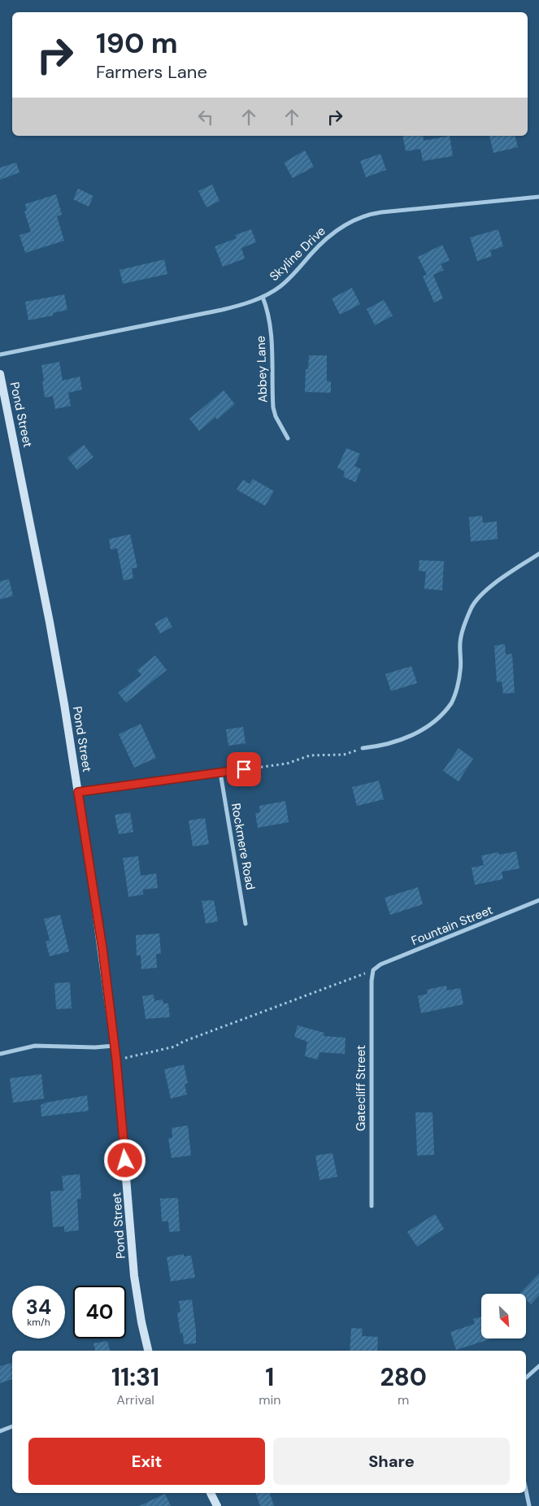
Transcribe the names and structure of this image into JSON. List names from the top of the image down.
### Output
{
  "streets": {
    "street": [
      "Skyline Drive",
      "Abbey Lane",
      "Pond Street",
      "Rockmere Road",
      "Fountain Street",
      "Gatecliff Street"
    ]
  },
  "crossings": [
    ["Skyline Drive", "Abbey Lane"],
    ["Fountain Street", "Gatecliff Street"]
  ],
  "north": "bottom right",
  "page": {
    "turn": ["190 m", "Farmers Lane"],
    "speed": "34 km/h",
    "limit": "40",
    "eta": [
      "11:31",
      "Arrival",
      "1",
      "min",
      "280",
      "m"
    ],
    "buttons": ["Exit", "Share"]
  }
}
